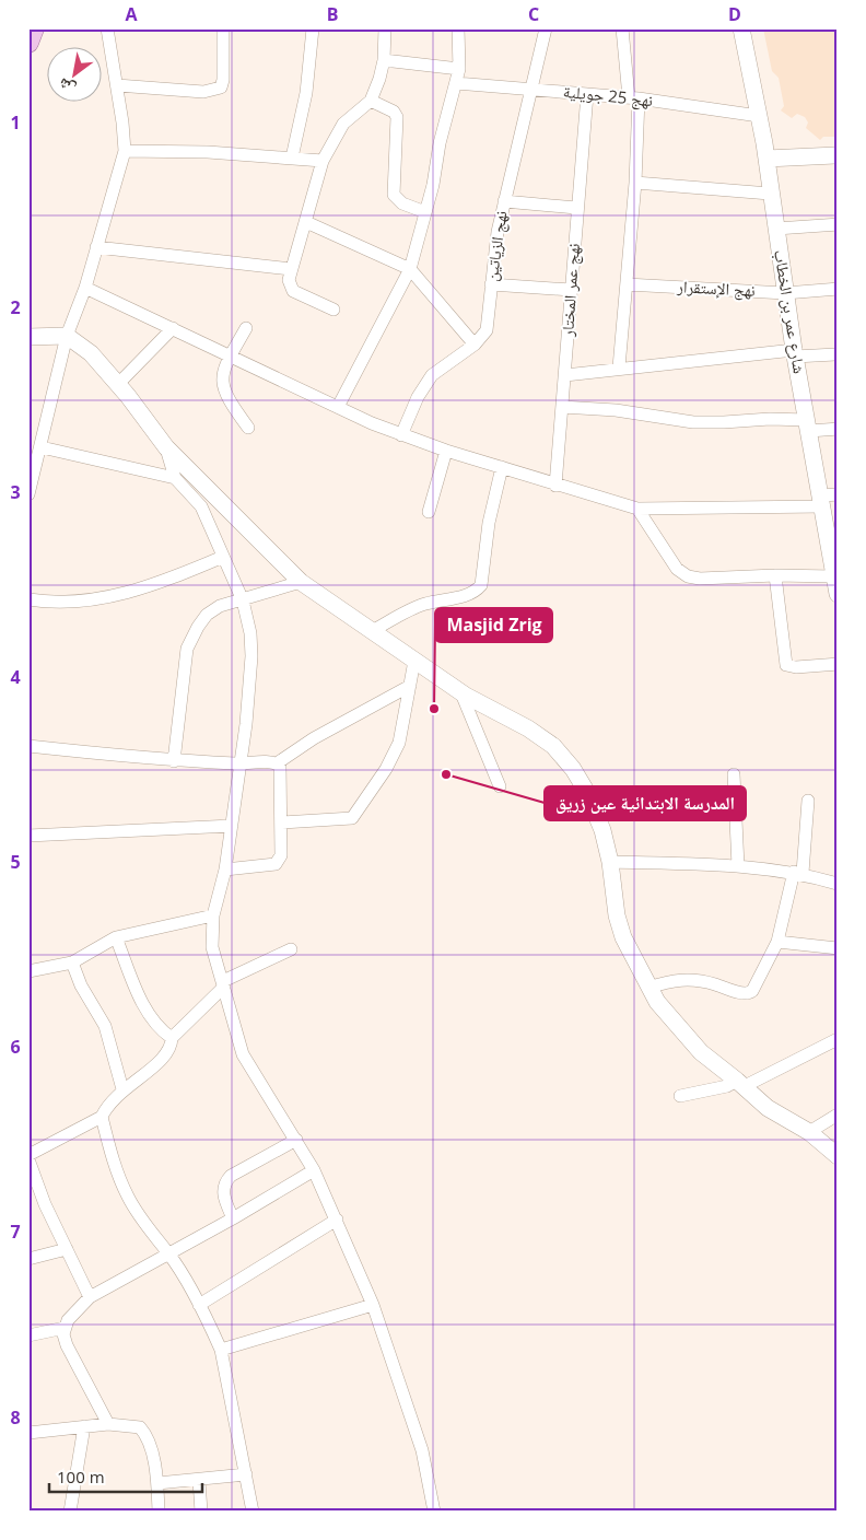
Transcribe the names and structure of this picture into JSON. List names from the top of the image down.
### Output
{
  "streets": {
    "street": [
      "نهج 25 جويلية",
      "نهج الزياتين",
      "نهج الإستقرار",
      "نهج عمر المختار",
      "شارع عمر بن الخطاب"
    ]
  },
  "crossings": [
    ["نهج 25 جويلية", "نهج الزياتين"],
    ["نهج 25 جويلية", "نهج عمر المختار"],
    ["نهج 25 جويلية", "شارع عمر بن الخطاب"],
    ["نهج الإستقرار", "شارع عمر بن الخطاب"]
  ],
  "places": ["Masjid Zrig", "المدرسة الابتدائية عين زريق"],
  "scale_bar": "100 m",
  "north": "bottom left",
  "grid": {
    "columns": [
      "A",
      "B",
      "C",
      "D"
    ],
    "rows": [
      "1",
      "2",
      "3",
      "4",
      "5",
      "6",
      "7",
      "8"
    ]
  }
}
